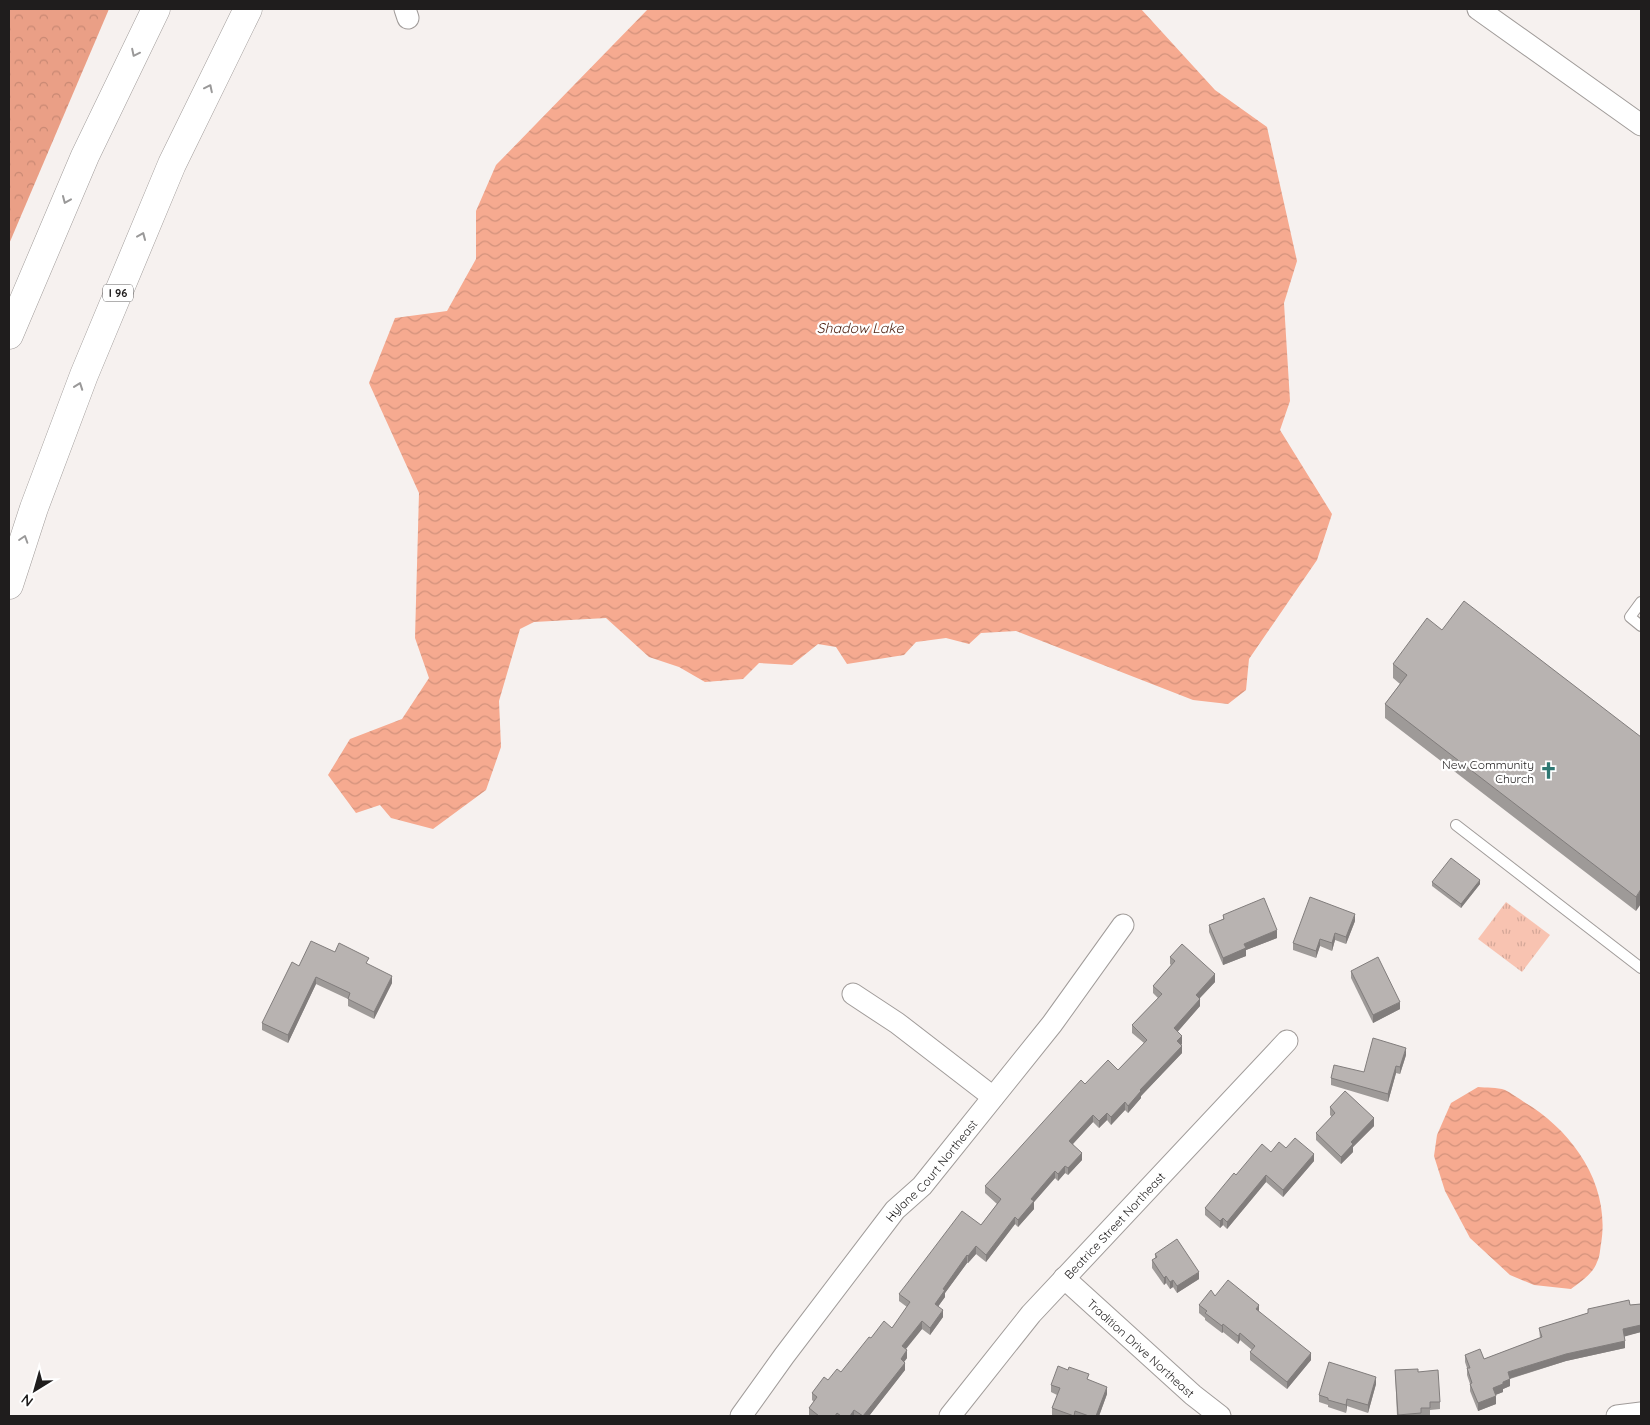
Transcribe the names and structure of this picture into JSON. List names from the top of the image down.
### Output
{
  "streets": {
    "highway": ["I 96"],
    "street": ["Hylane Court Northeast", "Beatrice Street Northeast", "Tradition Drive Northeast"]
  },
  "crossings": [
    ["Beatrice Street Northeast", "Tradition Drive Northeast"]
  ],
  "water": ["Shadow Lake"],
  "places": {
    "church": ["New Community Church"]
  },
  "north": "bottom left"
}
